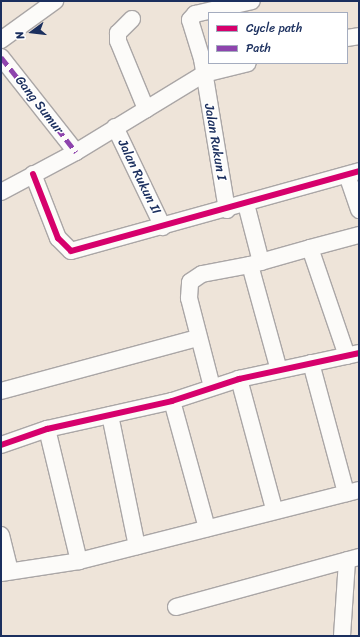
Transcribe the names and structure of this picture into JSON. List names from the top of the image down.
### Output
{
  "streets": {
    "street": ["Gang Sumur", "Jalan Rukun I", "Jalan Rukun II"]
  },
  "legend": ["Cycle path", "Path"],
  "north": "left"
}
